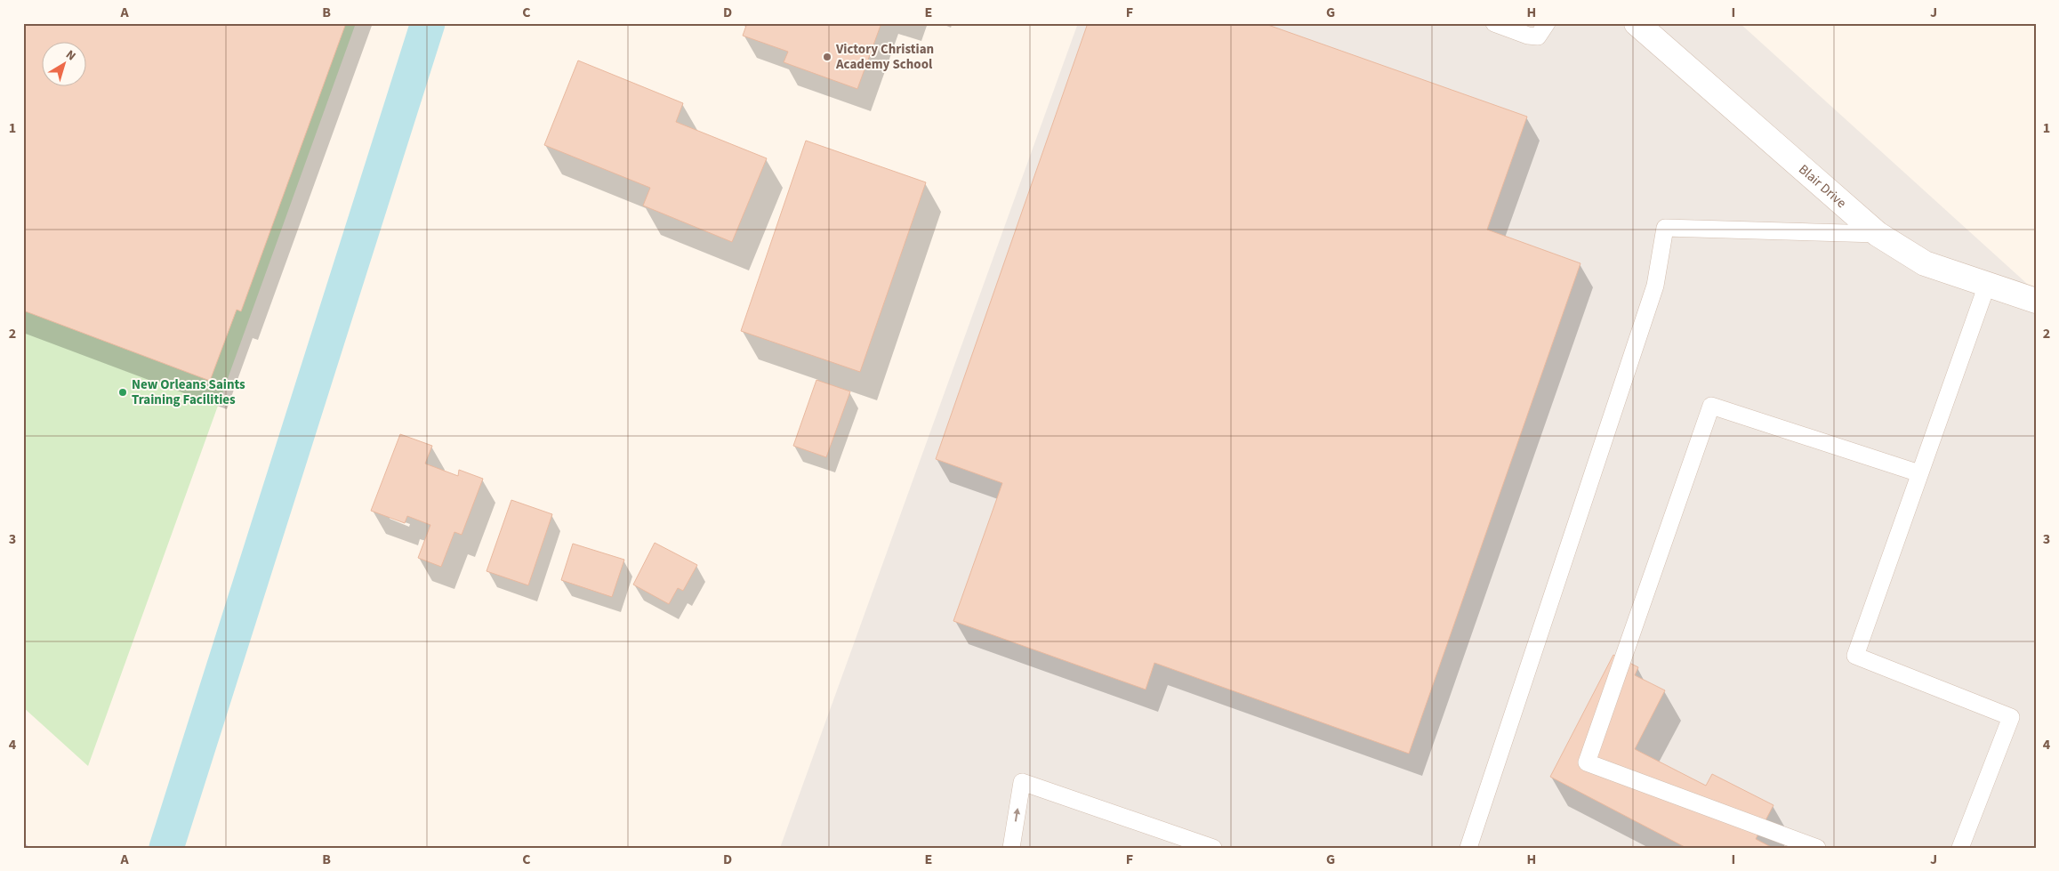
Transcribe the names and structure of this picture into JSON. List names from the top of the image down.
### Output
{
  "streets": {
    "street": ["Blair Drive"]
  },
  "places": ["Victory Christian Academy School", "New Orleans Saints Training Facilities"],
  "north": "top right",
  "grid": {
    "columns": [
      "A",
      "B",
      "C",
      "D",
      "E",
      "F",
      "G",
      "H",
      "I",
      "J"
    ],
    "rows": [
      "1",
      "2",
      "3",
      "4"
    ]
  }
}
